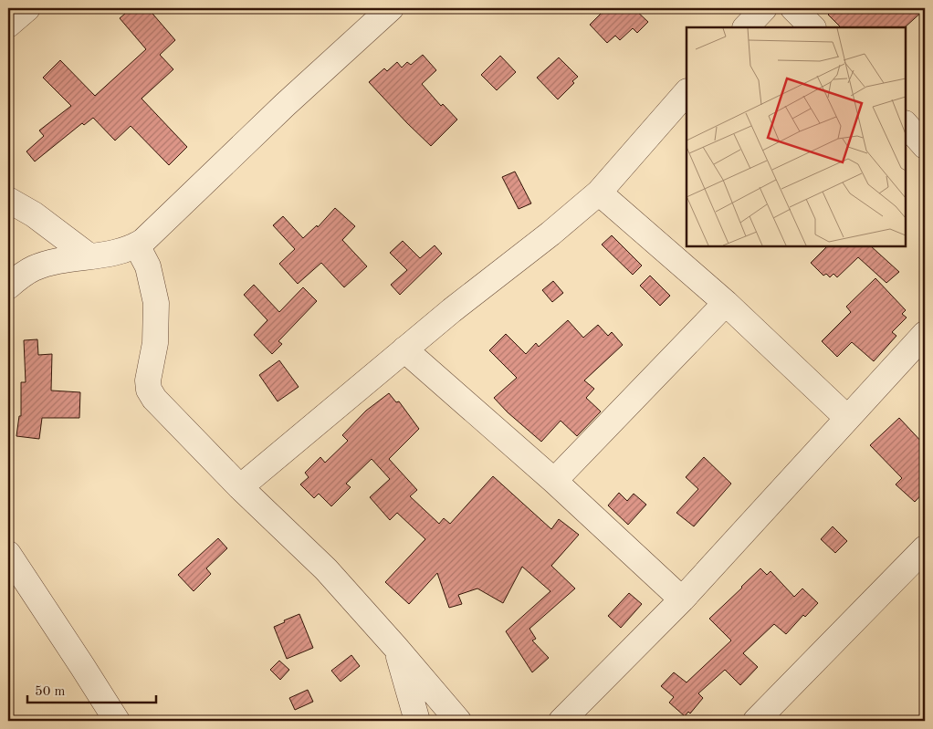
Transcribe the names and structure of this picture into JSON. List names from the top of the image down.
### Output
{
  "scale_bar": "50 m"
}
